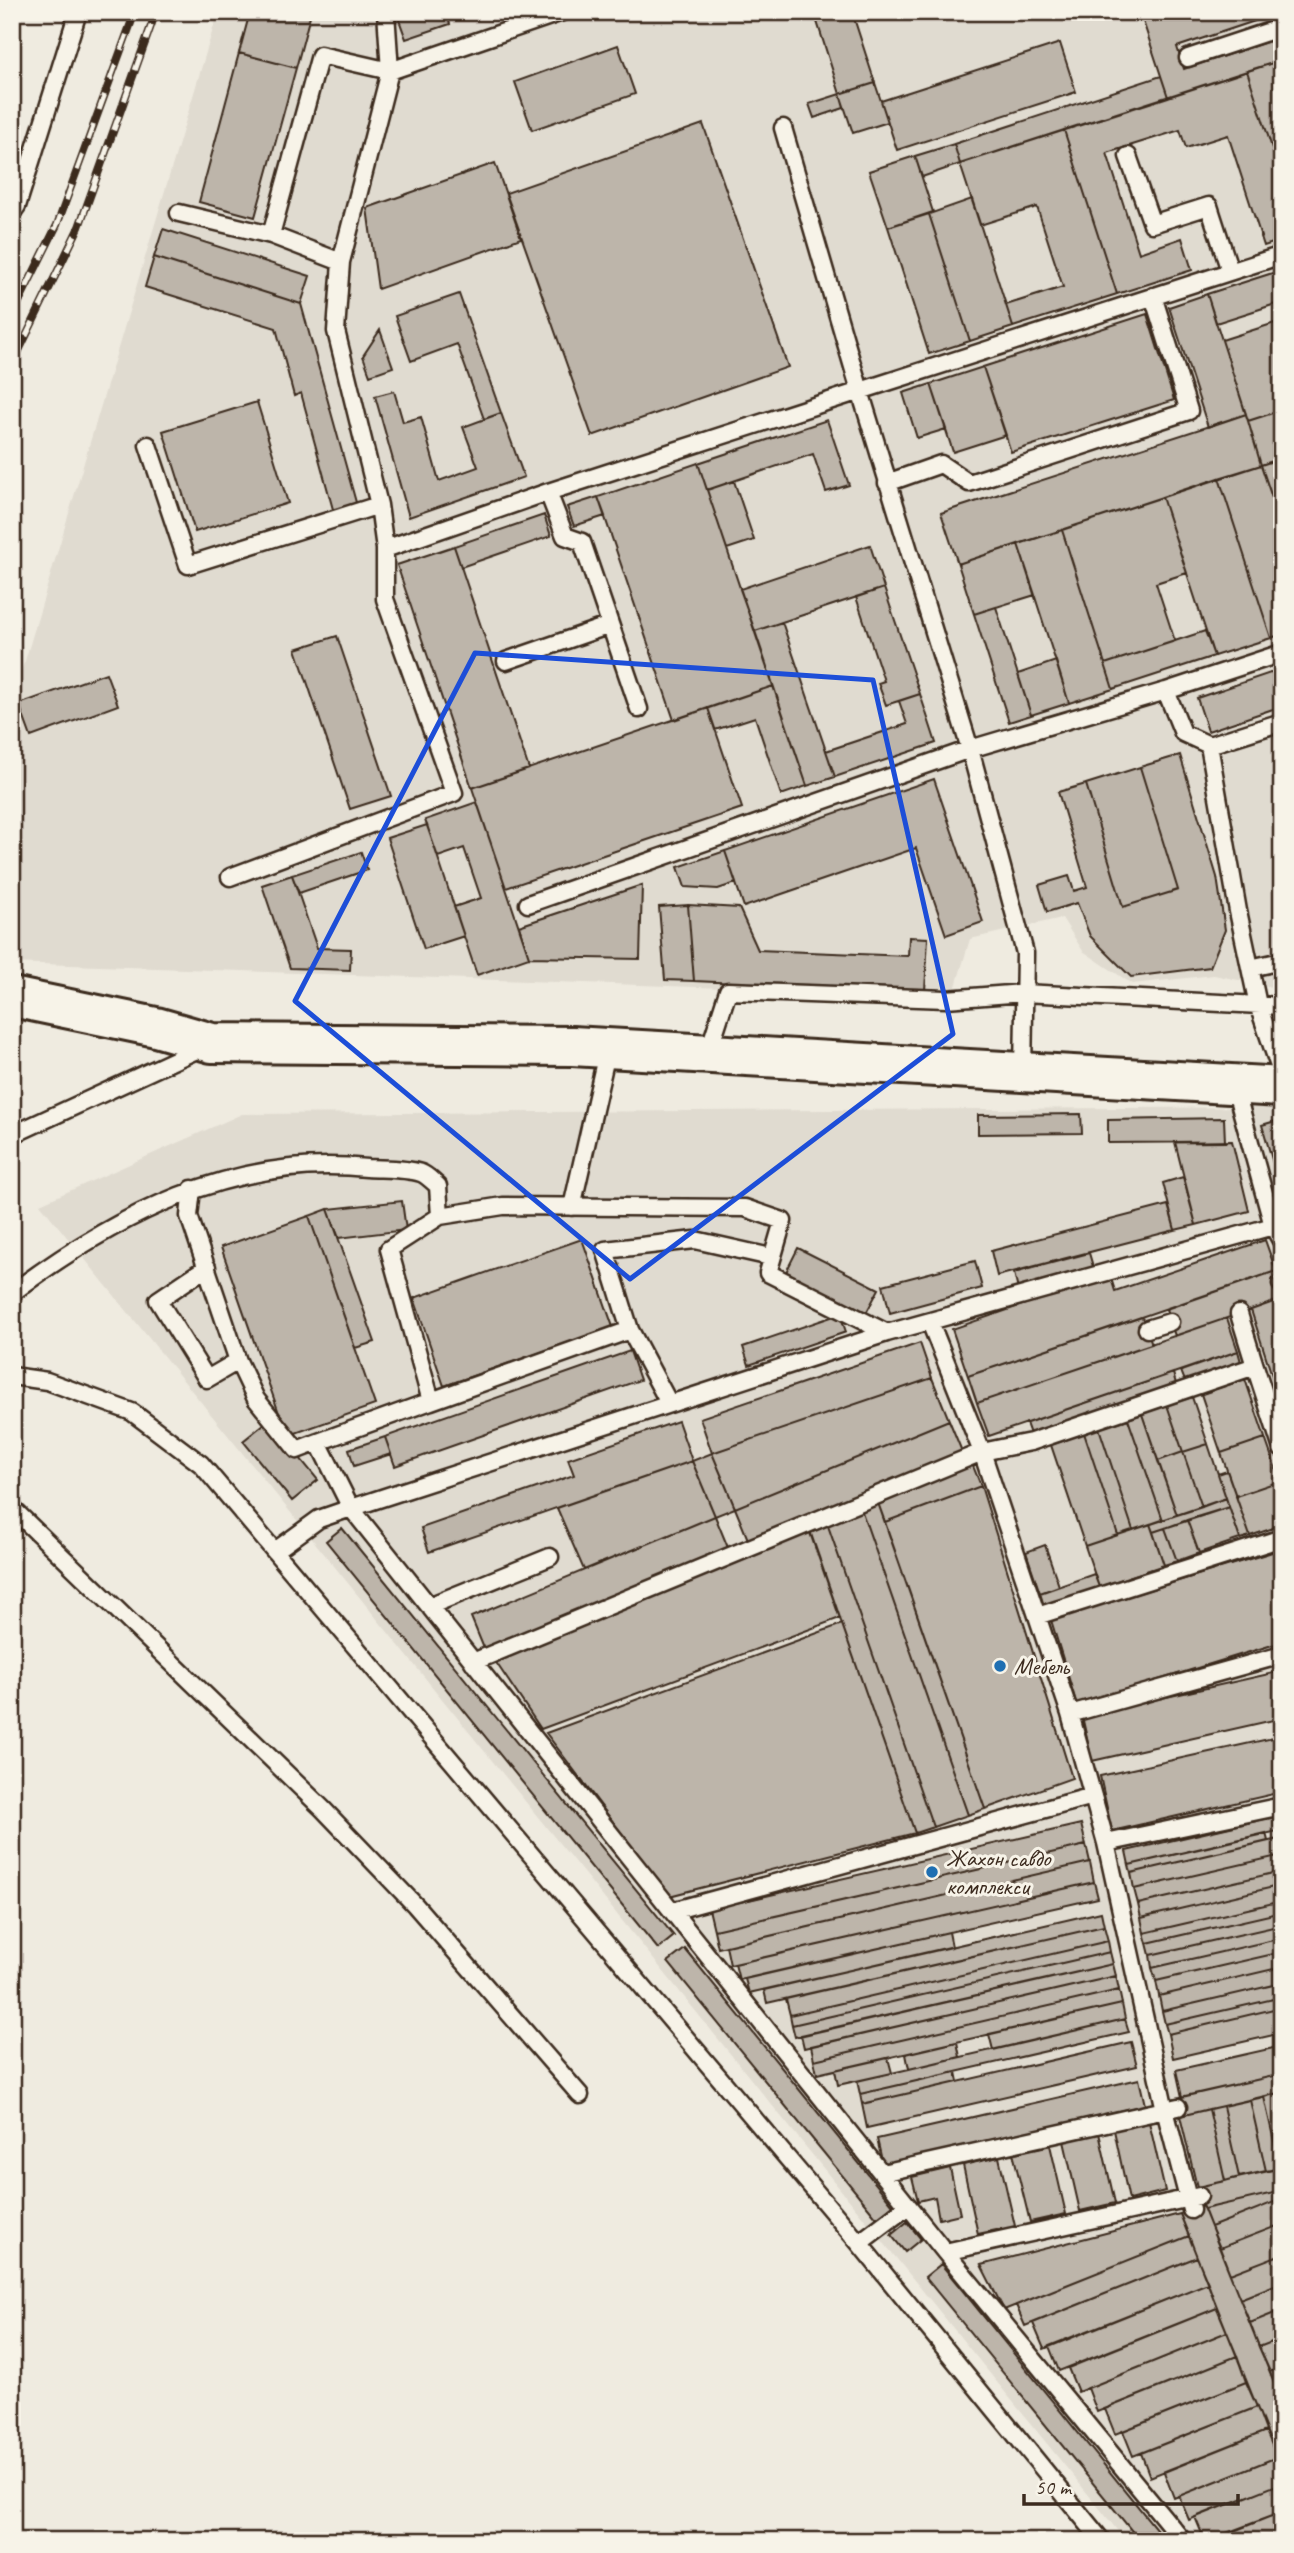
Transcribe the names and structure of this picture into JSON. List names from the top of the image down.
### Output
{
  "places": ["Мебель", "Жахон савдо комплекси"],
  "scale_bar": "50 m"
}
